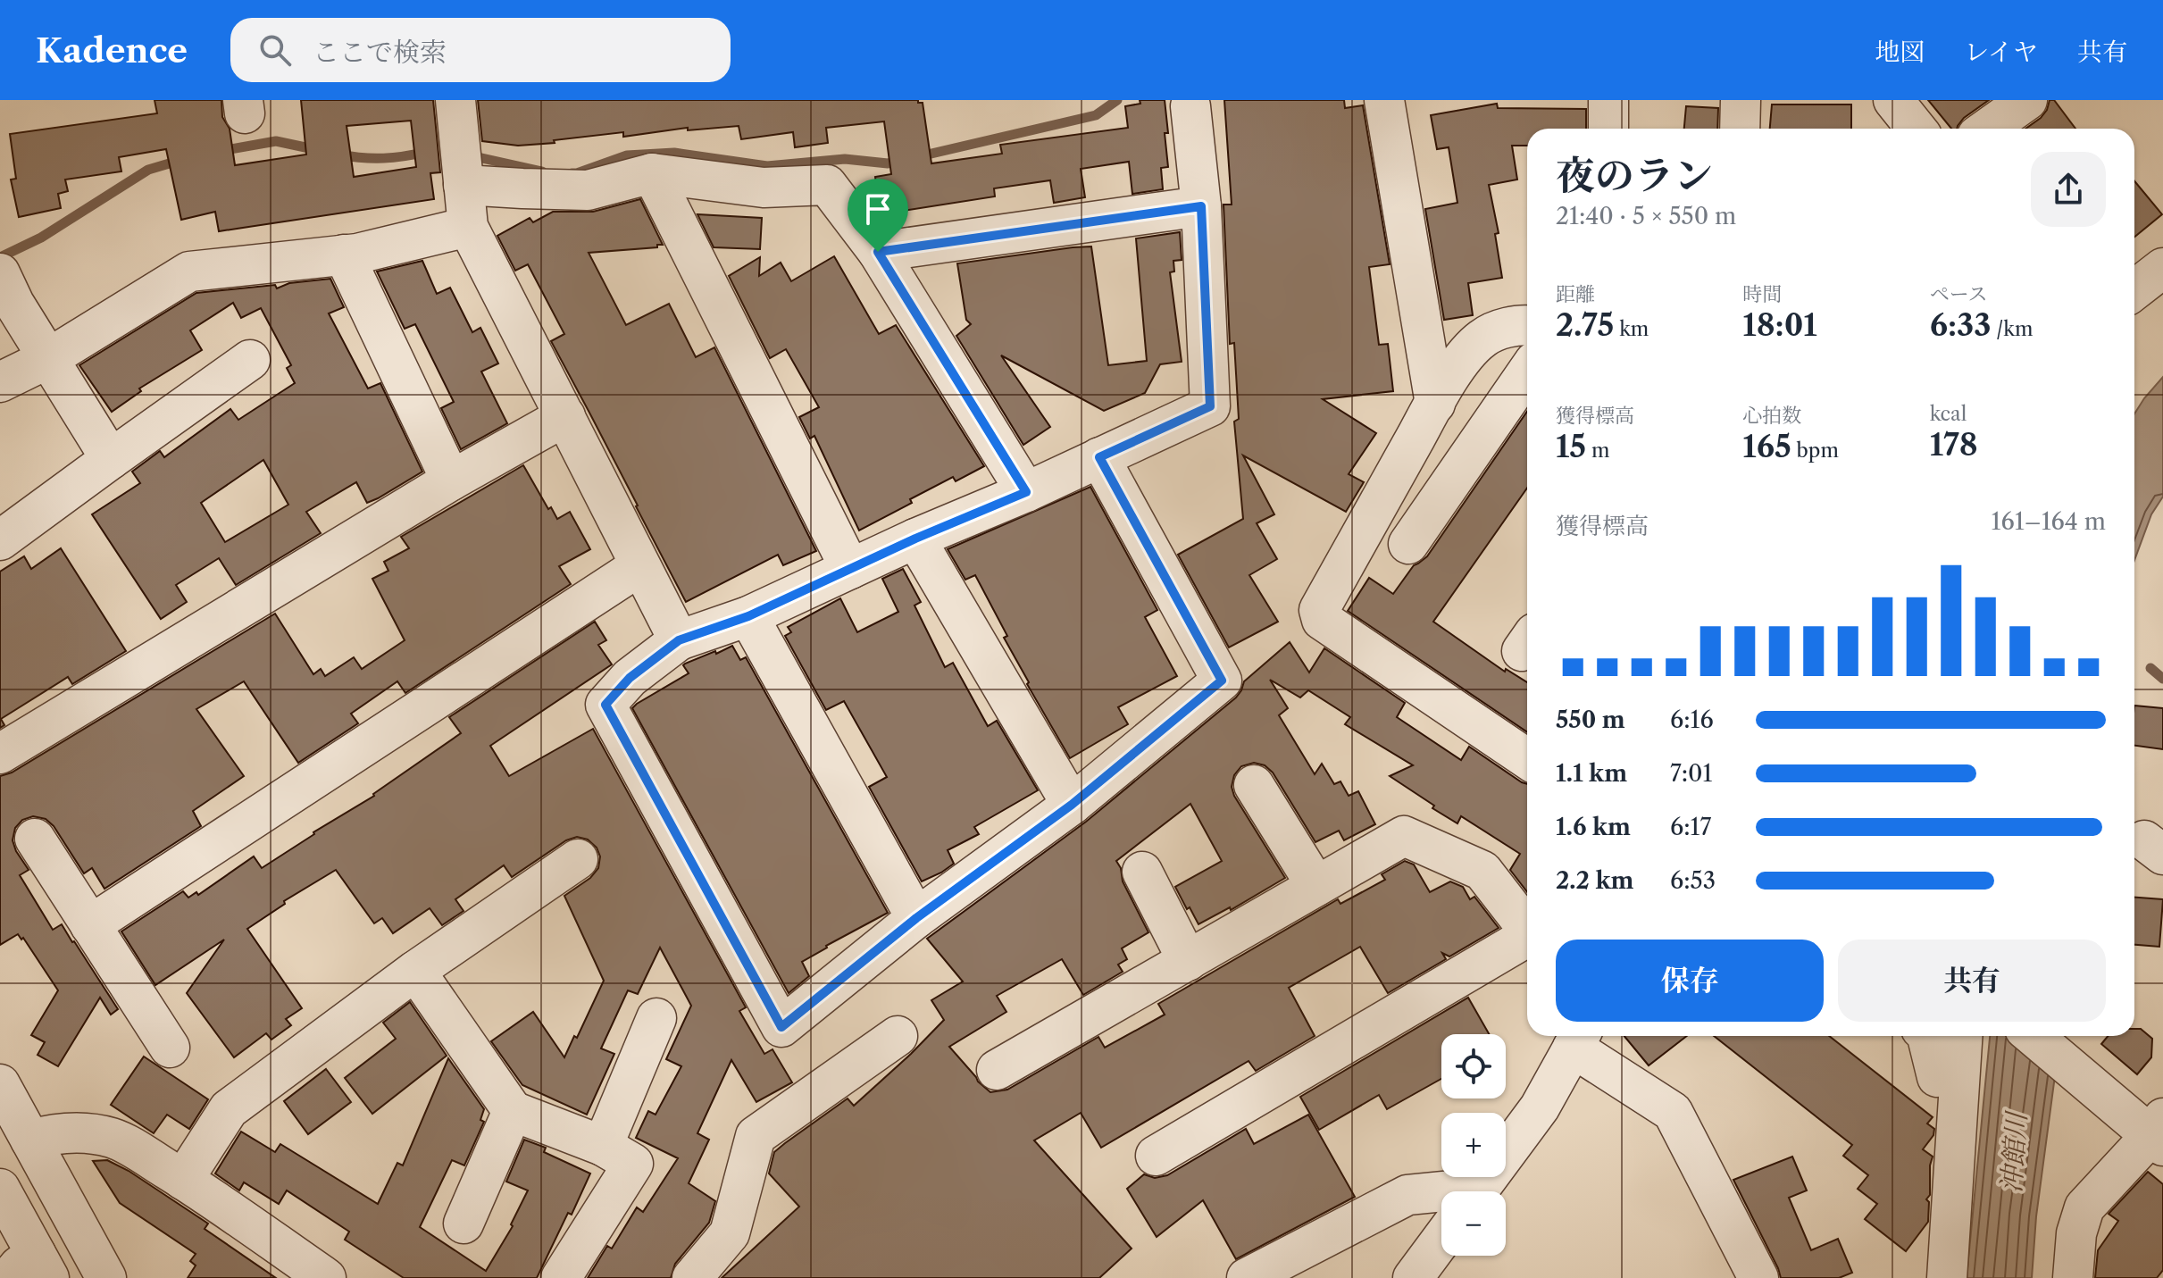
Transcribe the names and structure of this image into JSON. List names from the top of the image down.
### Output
{
  "water": ["沖館川"],
  "page": {
    "header": "Kadence",
    "search": "ここで検索",
    "nav": ["地図", "レイヤ", "共有"],
    "heading": ["夜のラン", "21:40 · 5 × 550 m"],
    "stats": [
      ["距離", "2.75 km"],
      ["時間", "18:01"],
      ["ペース", "6:33 /km"],
      ["獲得標高", "15 m"],
      ["心拍数", "165 bpm"],
      ["kcal", "178"]
    ],
    "chart": ["獲得標高", "161–164 m"],
    "list": [
      {
        "name": "550 m",
        "note": "6:16"
      },
      {
        "name": "1.1 km",
        "note": "7:01"
      },
      {
        "name": "1.6 km",
        "note": "6:17"
      },
      {
        "name": "2.2 km",
        "note": "6:53"
      }
    ],
    "buttons": ["保存", "共有"],
    "map_buttons": ["+", "−"]
  }
}
